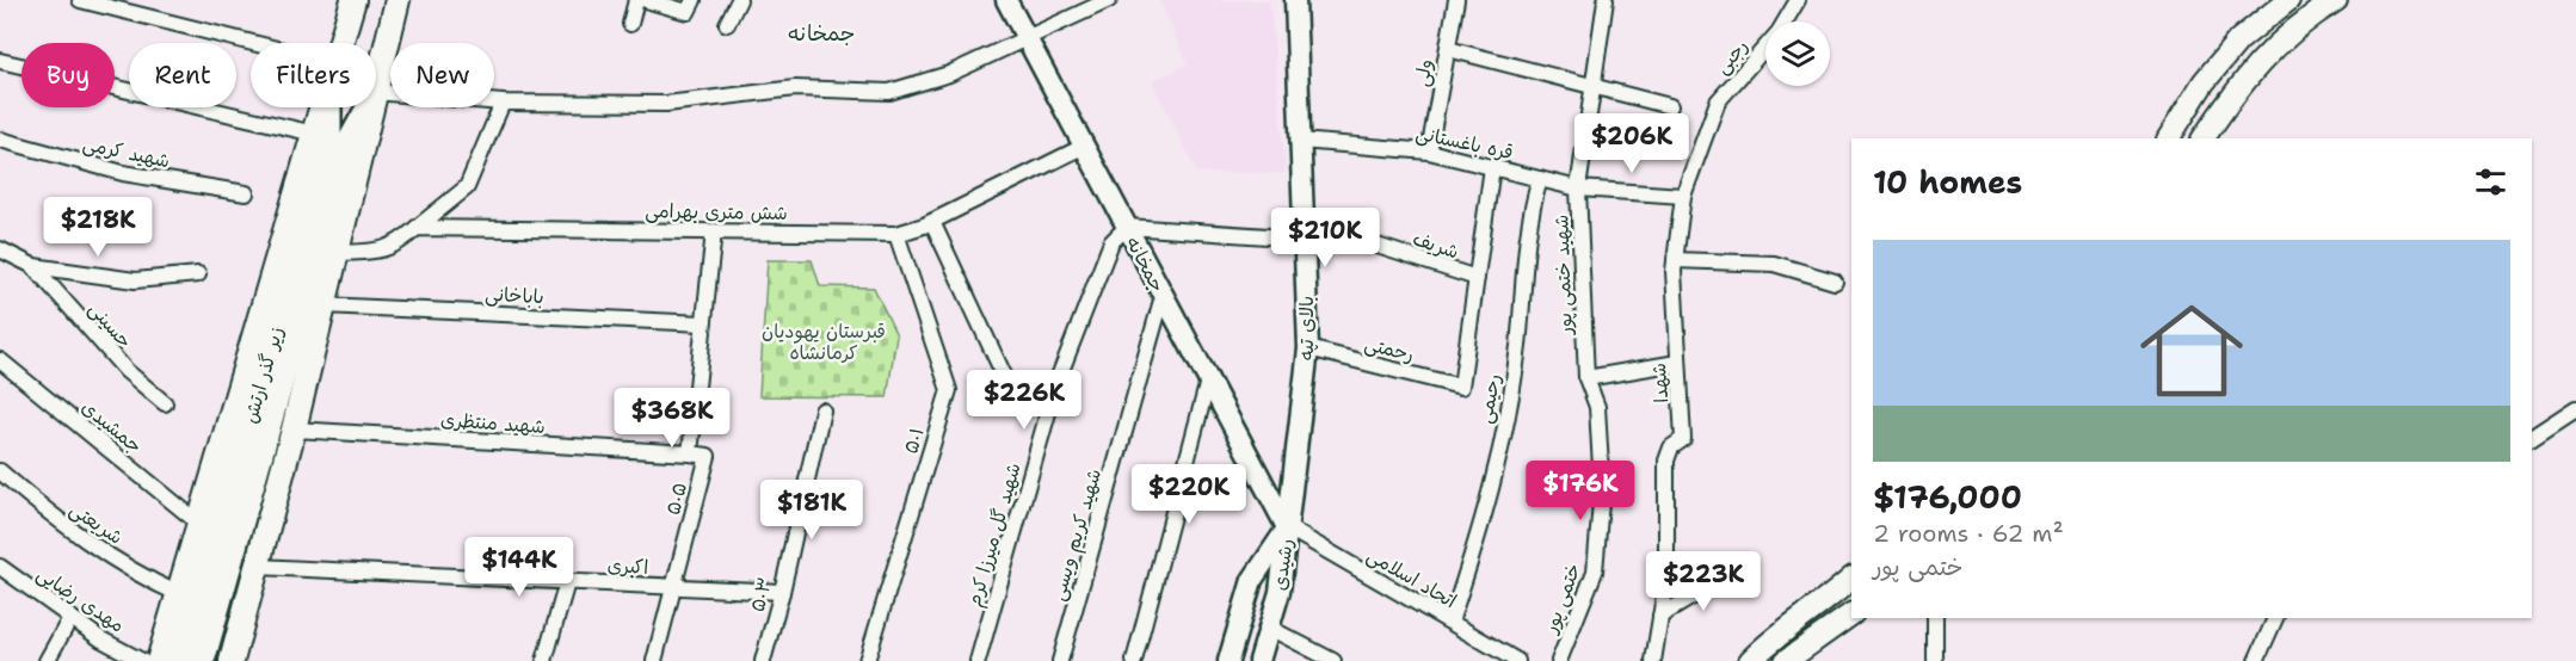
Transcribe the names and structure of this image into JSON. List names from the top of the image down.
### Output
{
  "streets": {
    "highway": ["زیر گذر ارتش"],
    "street": [
      "رجبی",
      "ولی",
      "قره باغستانی",
      "شهید کرمی",
      "شش متری بهرامی",
      "شریف",
      "جمخانه",
      "شهید ختمی پور",
      "باباخانی",
      "حسینی",
      "بالای تپه",
      "رحمتی",
      "شهدا",
      "رحیمی",
      "شهید منتظری",
      "جمشیدی",
      "۵۰۱",
      "۵۰۵",
      "شریعتی",
      "شهید گل میرزا کرم",
      "شهید کریم ویسی",
      "رشیدی",
      "اکبری",
      "اتحاد اسلامی",
      "۵۰۳",
      "ختمی پور",
      "مهدی رضایی"
    ]
  },
  "crossings": [
    ["رجبی", "شهدا"],
    ["ولی", "قره باغستانی"],
    ["قره باغستانی", "شهید ختمی پور"],
    ["قره باغستانی", "بالای تپه"],
    ["قره باغستانی", "شهدا"],
    ["قره باغستانی", "رحیمی"],
    ["شش متری بهرامی", "جمخانه"],
    ["شش متری بهرامی", "۵۰۱"],
    ["شریف", "بالای تپه"],
    ["شریف", "رحمتی"],
    ["جمخانه", "بالای تپه"],
    ["جمخانه", "شهید گل میرزا کرم"],
    ["جمخانه", "شهید کریم ویسی"],
    ["جمخانه", "رشیدی"],
    ["جمخانه", "اتحاد اسلامی"],
    ["شهید ختمی پور", "ختمی پور"],
    ["بالای تپه", "رحمتی"],
    ["بالای تپه", "رشیدی"],
    ["بالای تپه", "اتحاد اسلامی"],
    ["رحیمی", "اتحاد اسلامی"],
    ["شهید منتظری", "۵۰۵"],
    ["۵۰۵", "اکبری"],
    ["رشیدی", "اتحاد اسلامی"],
    ["اکبری", "۵۰۳"]
  ],
  "districts": ["جمخانه"],
  "parks": ["قبرستان یهودیان کرمانشاه"],
  "page": {
    "chip": [
      "Buy",
      "Rent",
      "Filters",
      "New"
    ],
    "price": [
      "$206K",
      "$218K",
      "$210K",
      "$226K",
      "$368K",
      "$176K",
      "$220K",
      "$181K",
      "$144K",
      "$223K"
    ],
    "heading": "10 homes",
    "list": [
      {
        "name": "$176,000",
        "note": "2 rooms · 62 m² · ختمی پور"
      }
    ]
  }
}
